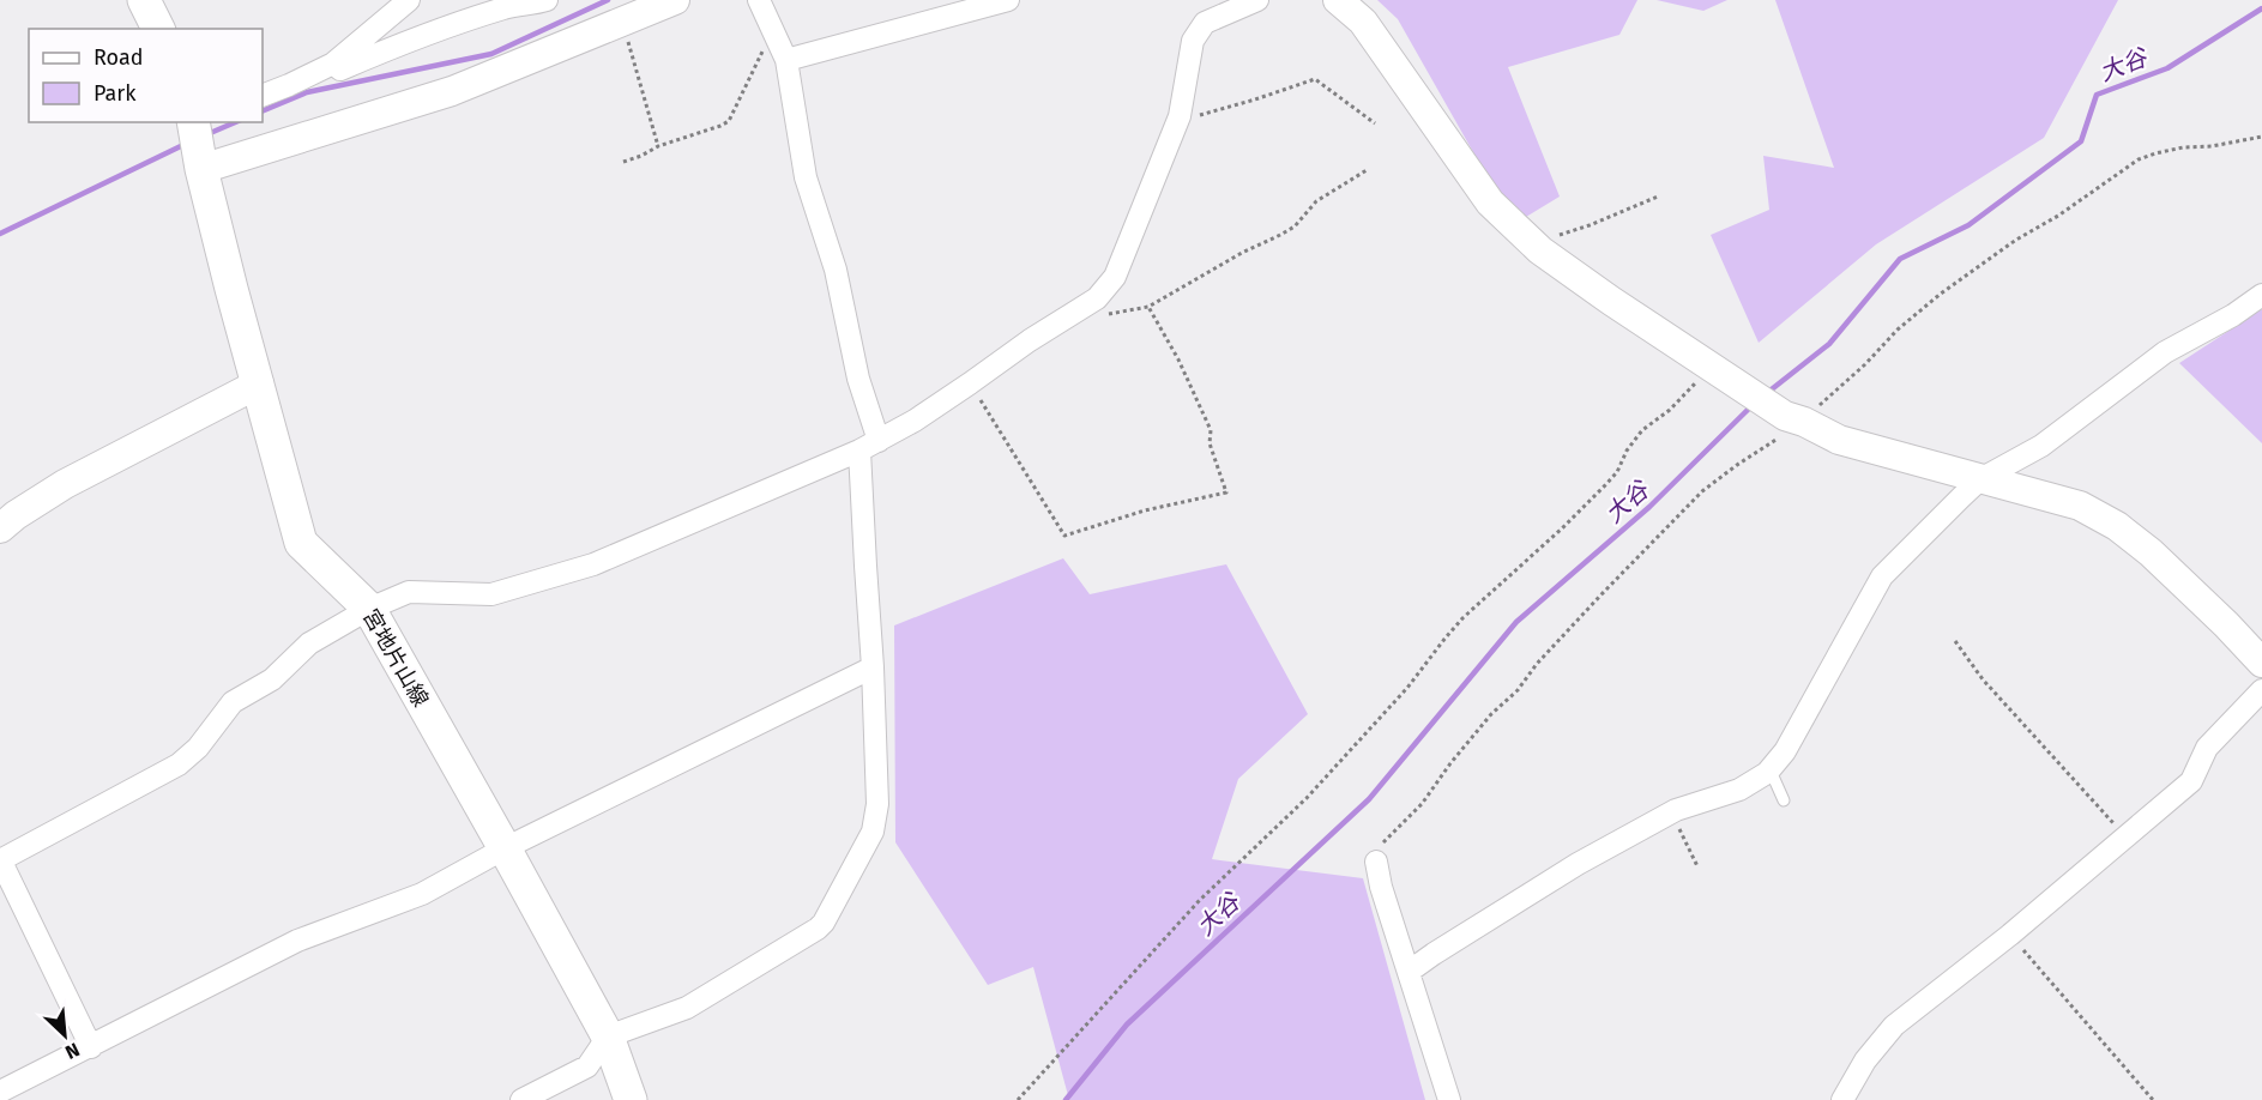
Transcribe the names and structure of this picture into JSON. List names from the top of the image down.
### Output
{
  "streets": {
    "main road": ["宮地片山線"]
  },
  "water": ["大谷"],
  "legend": ["Road", "Park"],
  "north": "bottom right"
}
